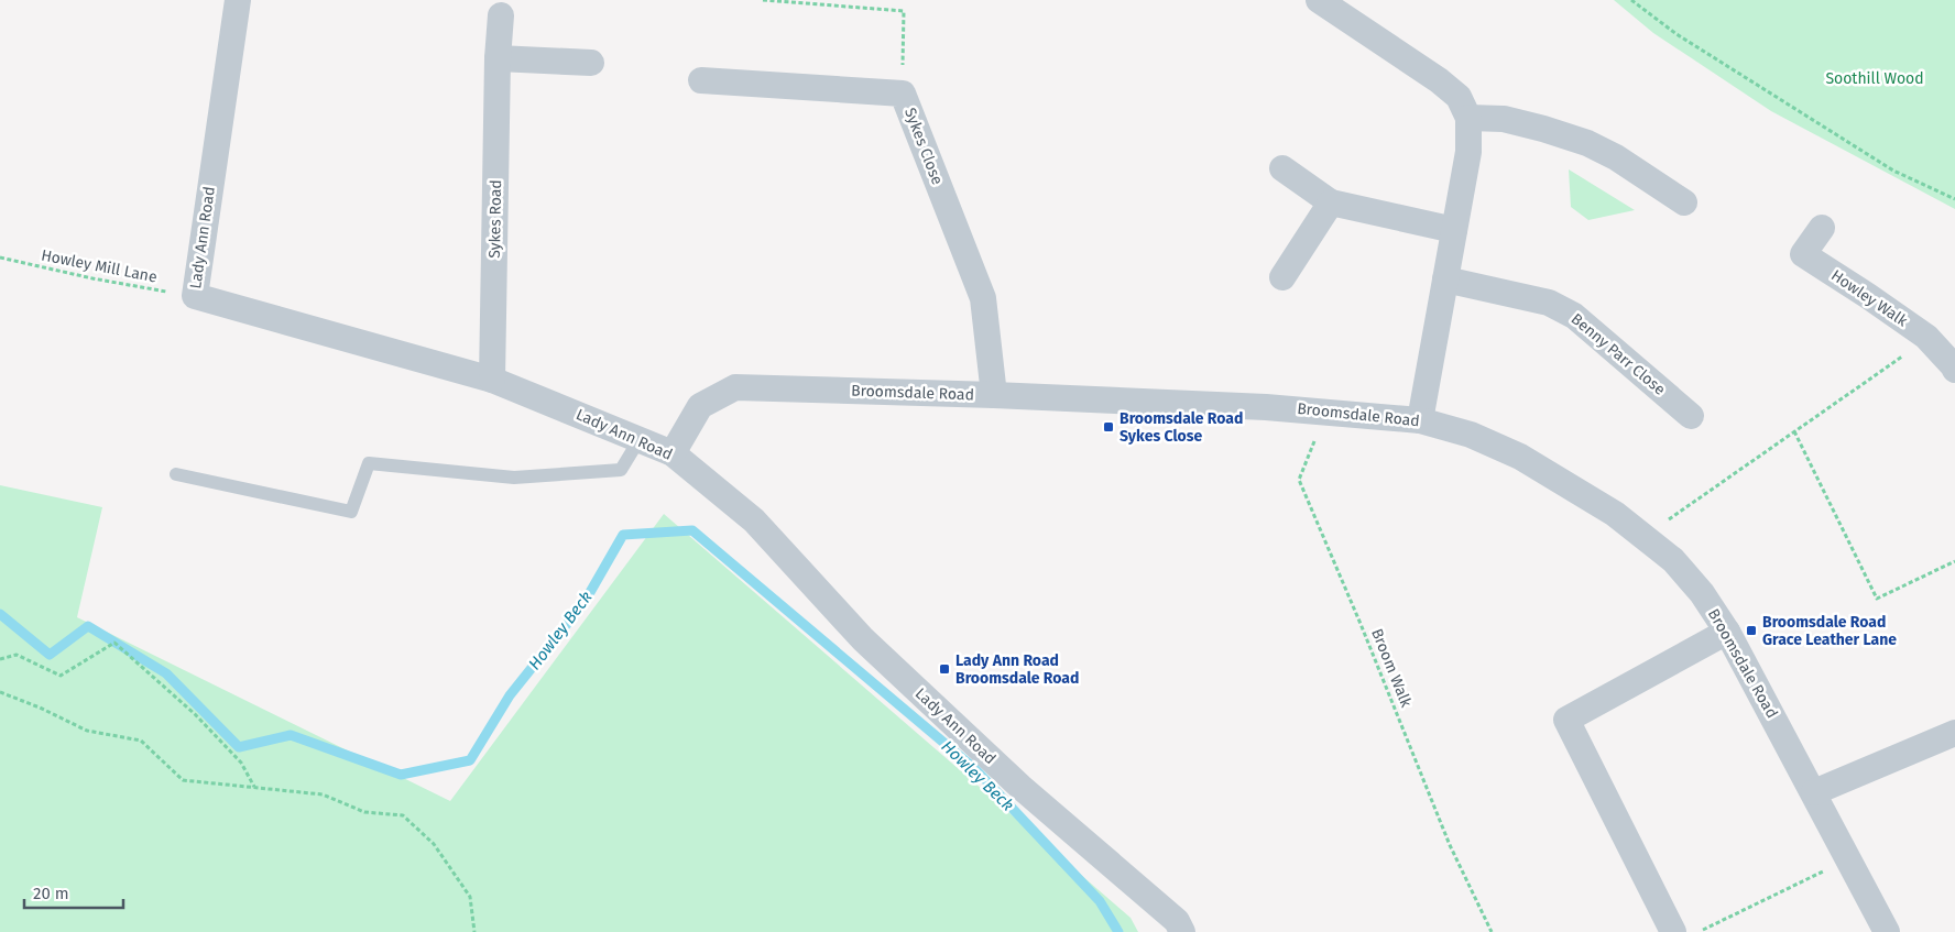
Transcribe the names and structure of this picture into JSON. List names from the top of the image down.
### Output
{
  "streets": {
    "street": [
      "Sykes Close",
      "Sykes Road",
      "Lady Ann Road",
      "Howley Walk",
      "Benny Parr Close",
      "Broomsdale Road"
    ],
    "path": ["Howley Mill Lane", "Broom Walk"]
  },
  "crossings": [
    ["Sykes Close", "Broomsdale Road"],
    ["Sykes Road", "Lady Ann Road"],
    ["Lady Ann Road", "Howley Mill Lane"],
    ["Lady Ann Road", "Broomsdale Road"],
    ["Broomsdale Road", "Broom Walk"]
  ],
  "water": ["Howley Beck"],
  "parks": ["Soothill Wood"],
  "places": {
    "transit": ["Broomsdale Road Sykes Close", "Broomsdale Road Grace Leather Lane", "Lady Ann Road Broomsdale Road"]
  },
  "scale_bar": "20 m"
}
